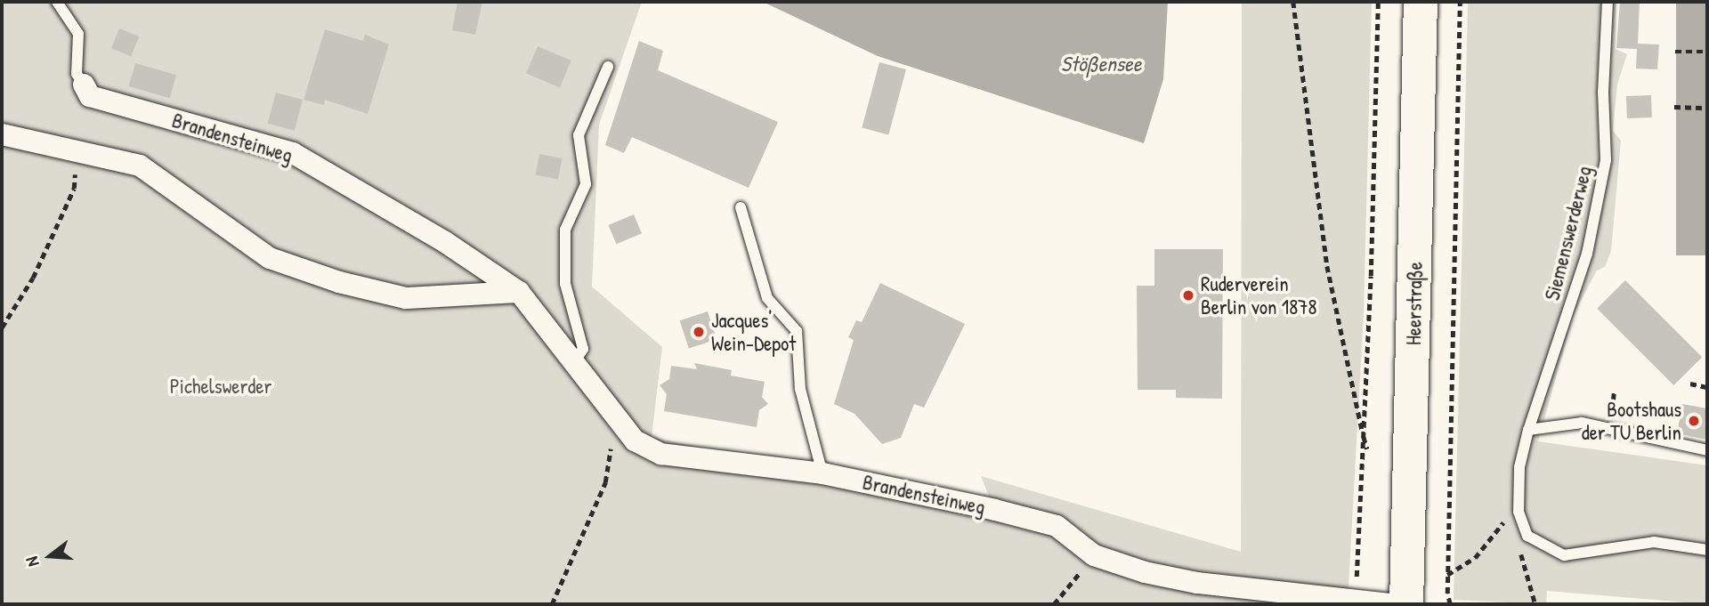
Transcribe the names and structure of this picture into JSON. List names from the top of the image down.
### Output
{
  "streets": {
    "main road": ["Heerstraße"],
    "street": ["Brandensteinweg"],
    "lane": ["Siemenswerderweg"]
  },
  "water": ["Stößensee"],
  "parks": ["Pichelswerder"],
  "places": ["Ruderverein Berlin von 1878", "Jacques' Wein-Depot", "Bootshaus der TU Berlin"],
  "north": "left"
}
